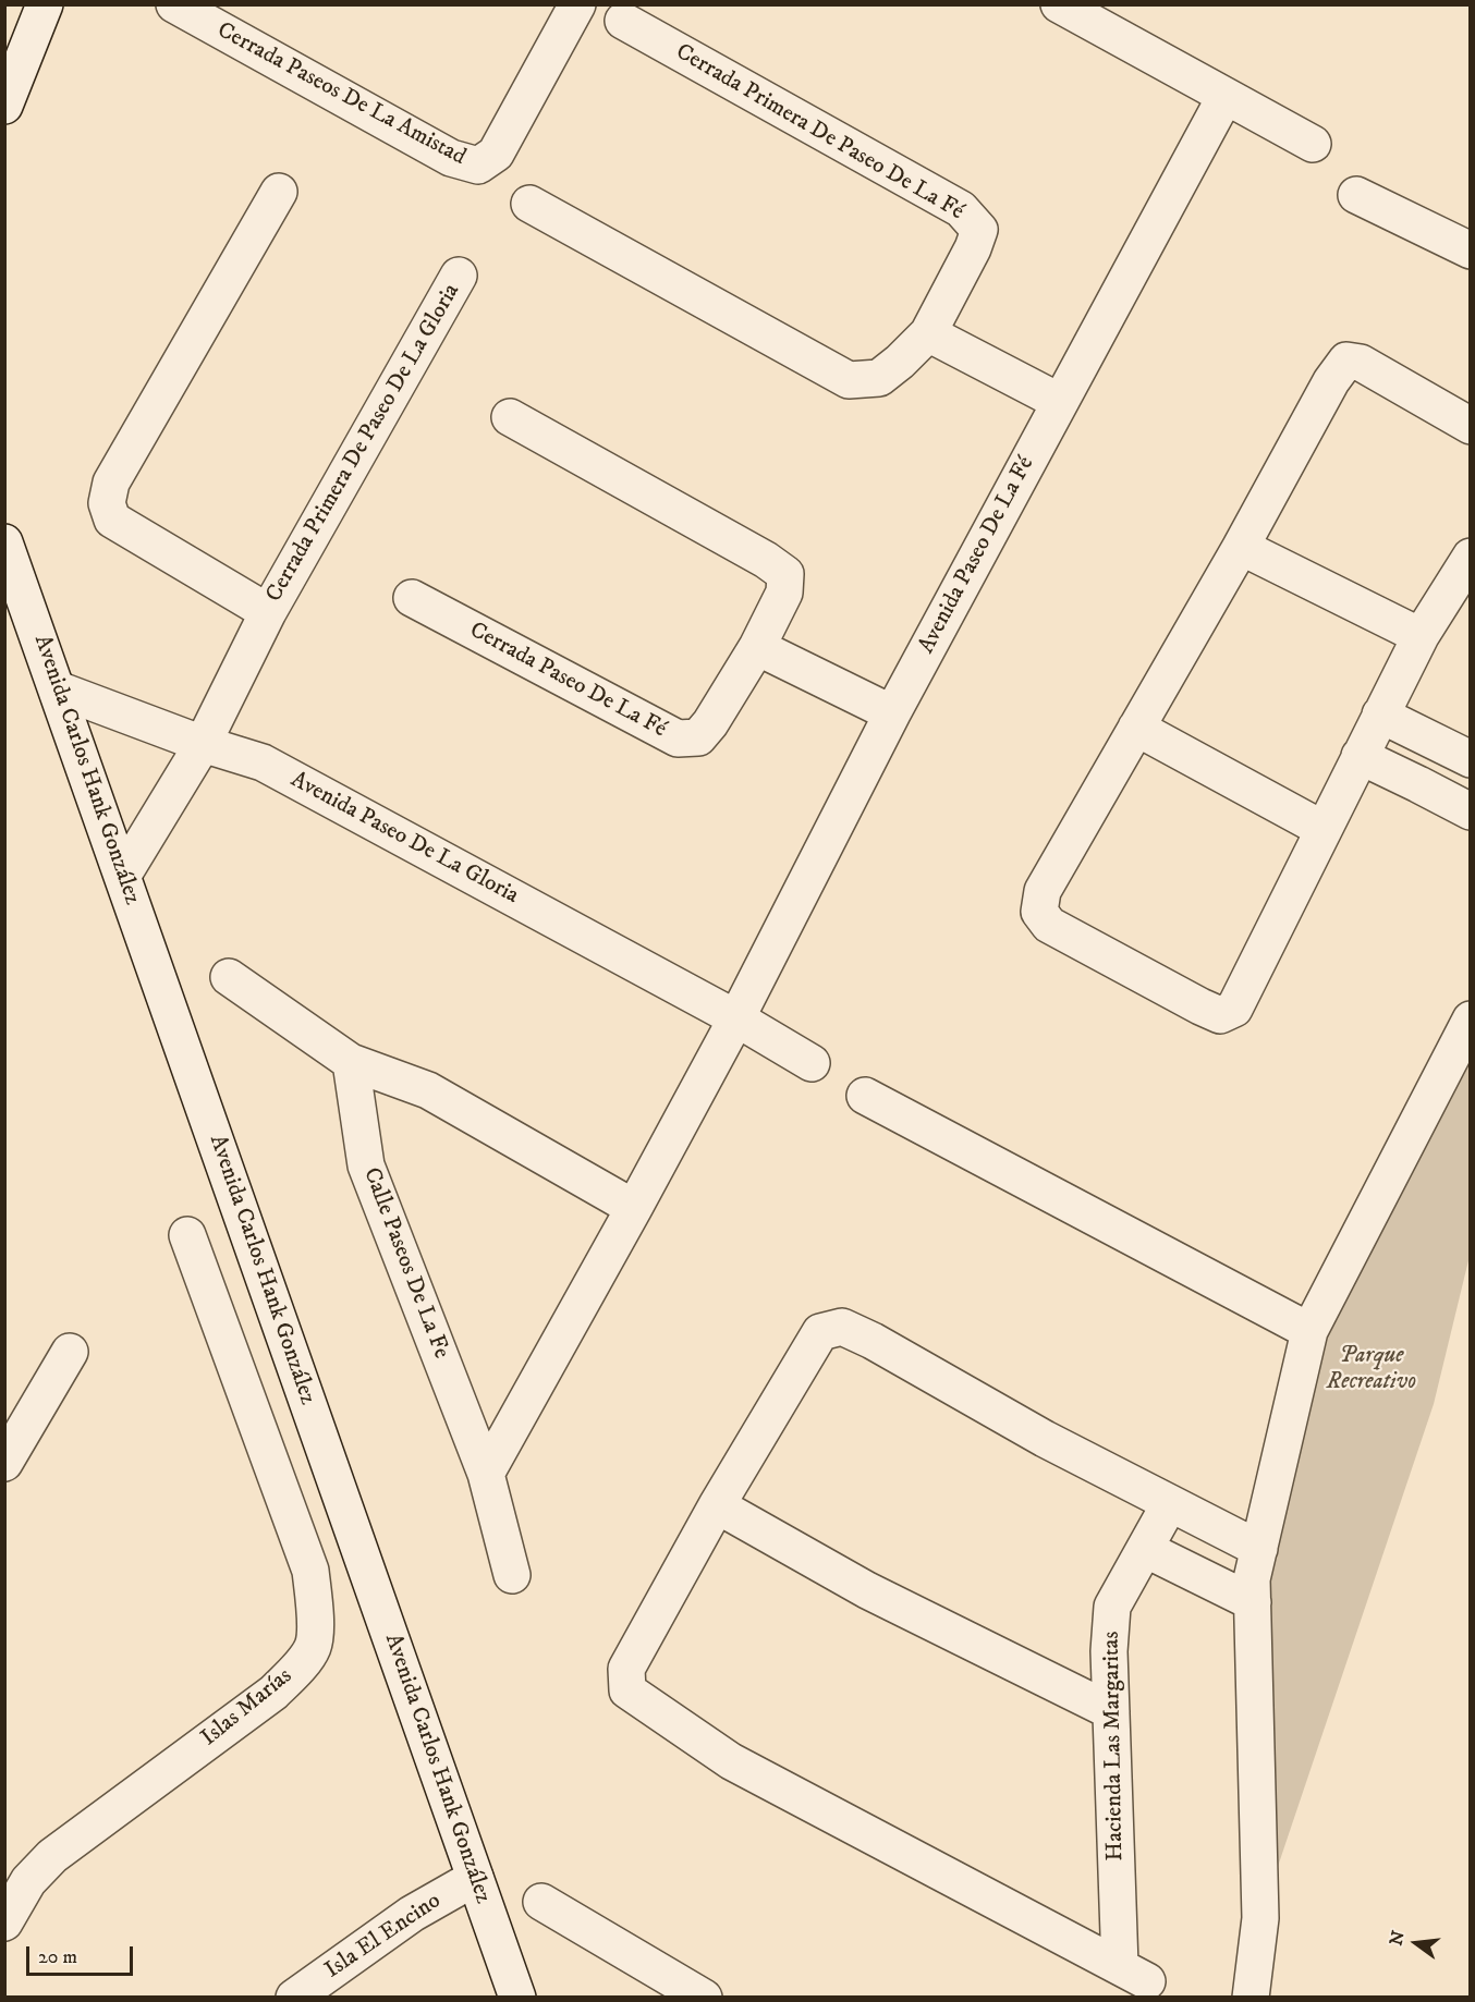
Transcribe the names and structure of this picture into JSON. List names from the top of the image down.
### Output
{
  "streets": {
    "street": [
      "Cerrada Paseos De La Amistad",
      "Cerrada Primera De Paseo De La Fé",
      "Cerrada Primera De Paseo De La Gloria",
      "Avenida Paseo De La Fé",
      "Cerrada Paseo De La Fé",
      "Avenida Carlos Hank González",
      "Avenida Paseo De La Gloria",
      "Calle Paseos De La Fe",
      "Islas Marías",
      "Hacienda Las Margaritas",
      "Isla El Encino"
    ]
  },
  "crossings": [
    ["Cerrada Primera De Paseo De La Gloria", "Avenida Carlos Hank González"],
    ["Cerrada Primera De Paseo De La Gloria", "Avenida Paseo De La Gloria"],
    ["Avenida Paseo De La Fé", "Avenida Paseo De La Gloria"],
    ["Avenida Carlos Hank González", "Avenida Paseo De La Gloria"],
    ["Avenida Carlos Hank González", "Isla El Encino"]
  ],
  "parks": ["Parque Recreativo"],
  "scale_bar": "20 m",
  "north": "left"
}
